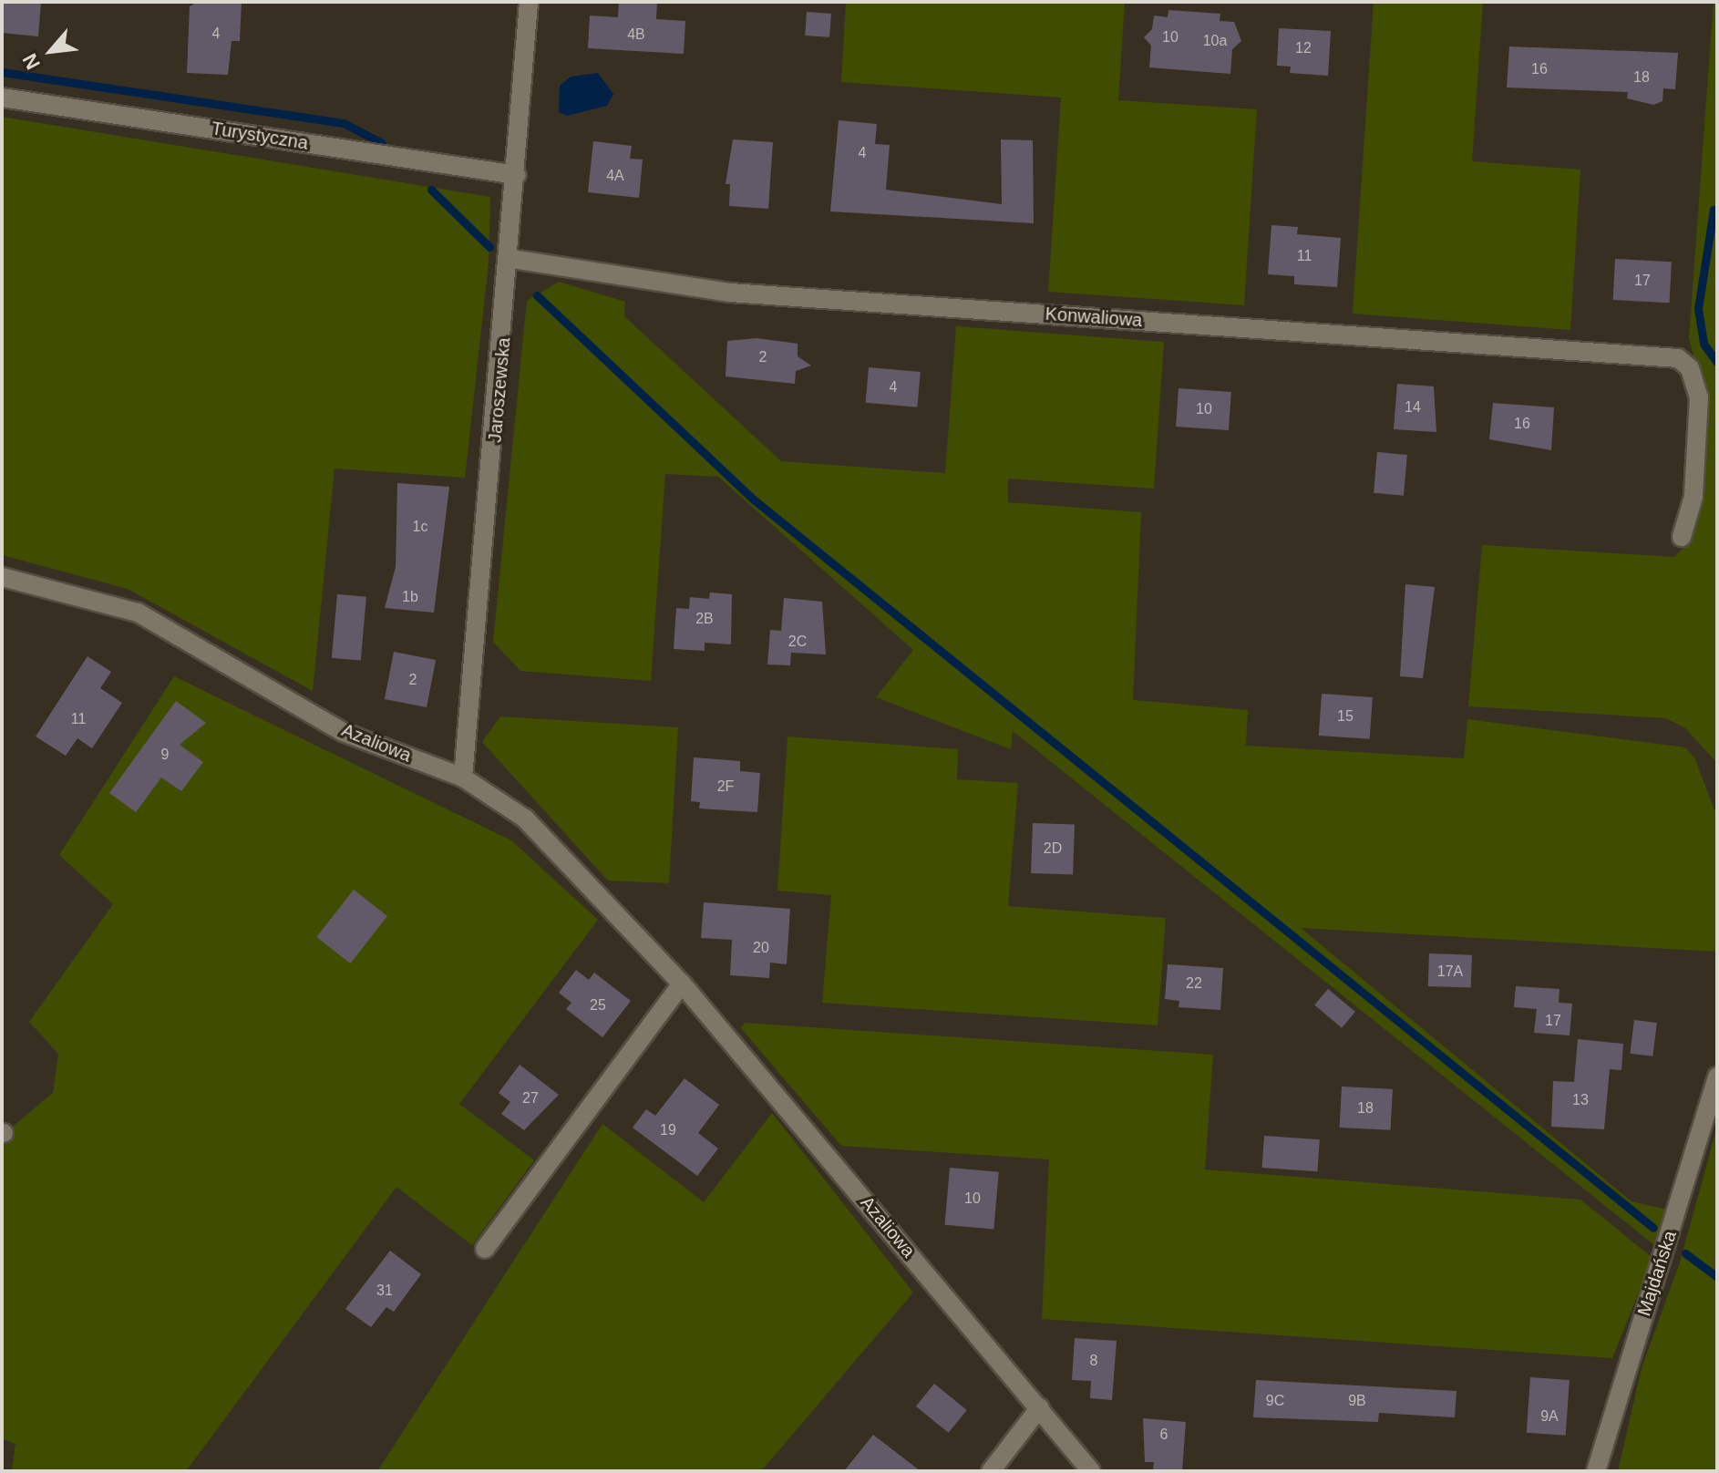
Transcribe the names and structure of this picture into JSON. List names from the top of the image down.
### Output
{
  "streets": {
    "street": [
      "Turystyczna",
      "Konwaliowa",
      "Jaroszewska",
      "Azaliowa",
      "Majdańska"
    ]
  },
  "crossings": [
    ["Turystyczna", "Jaroszewska"],
    ["Konwaliowa", "Jaroszewska"],
    ["Jaroszewska", "Azaliowa"]
  ],
  "house_numbers": [
    "4",
    "4B",
    "10",
    "10a",
    "12",
    "16",
    "18",
    "4",
    "4A",
    "11",
    "17",
    "2",
    "4",
    "14",
    "10",
    "16",
    "1c",
    "1b",
    "2B",
    "2C",
    "2",
    "15",
    "11",
    "9",
    "2F",
    "2D",
    "20",
    "17A",
    "22",
    "25",
    "17",
    "27",
    "13",
    "18",
    "19",
    "10",
    "31",
    "8",
    "9C",
    "9B",
    "9A",
    "6"
  ],
  "north": "bottom left"
}
